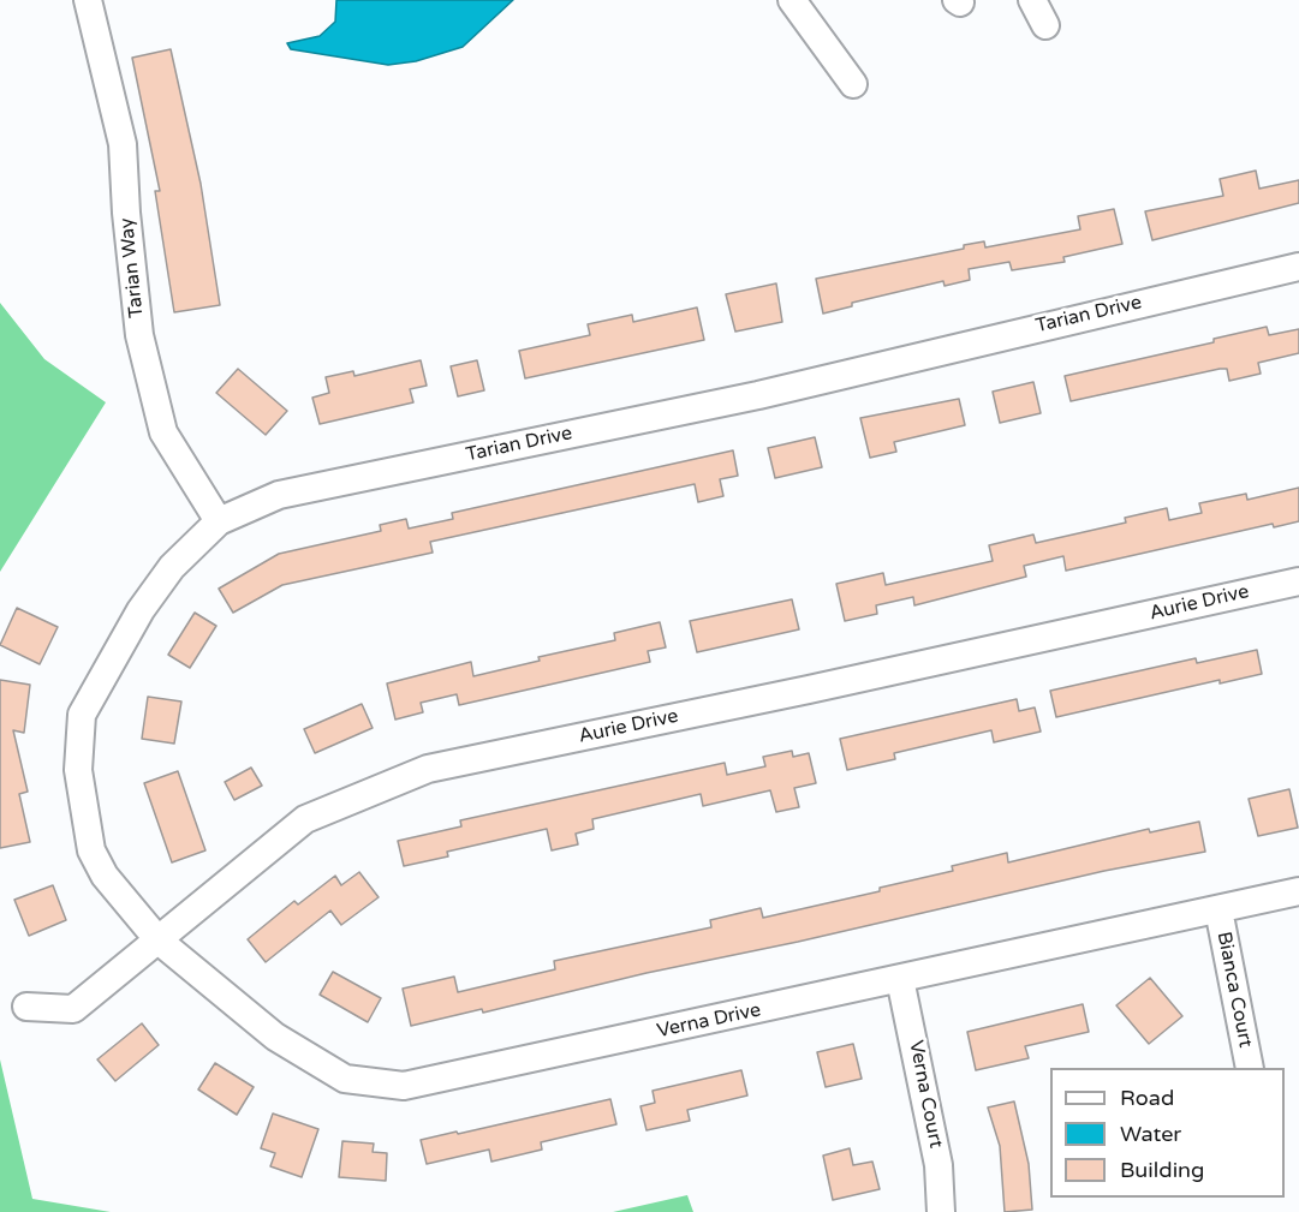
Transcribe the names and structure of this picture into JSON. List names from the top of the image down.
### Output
{
  "streets": {
    "street": [
      "Tarian Way",
      "Tarian Drive",
      "Aurie Drive",
      "Bianca Court",
      "Verna Drive",
      "Verna Court"
    ]
  },
  "crossings": [
    ["Tarian Way", "Tarian Drive"],
    ["Tarian Drive", "Aurie Drive"],
    ["Tarian Drive", "Verna Drive"],
    ["Aurie Drive", "Verna Drive"],
    ["Bianca Court", "Verna Drive"],
    ["Verna Drive", "Verna Court"]
  ],
  "legend": ["Road", "Water", "Building"]
}
